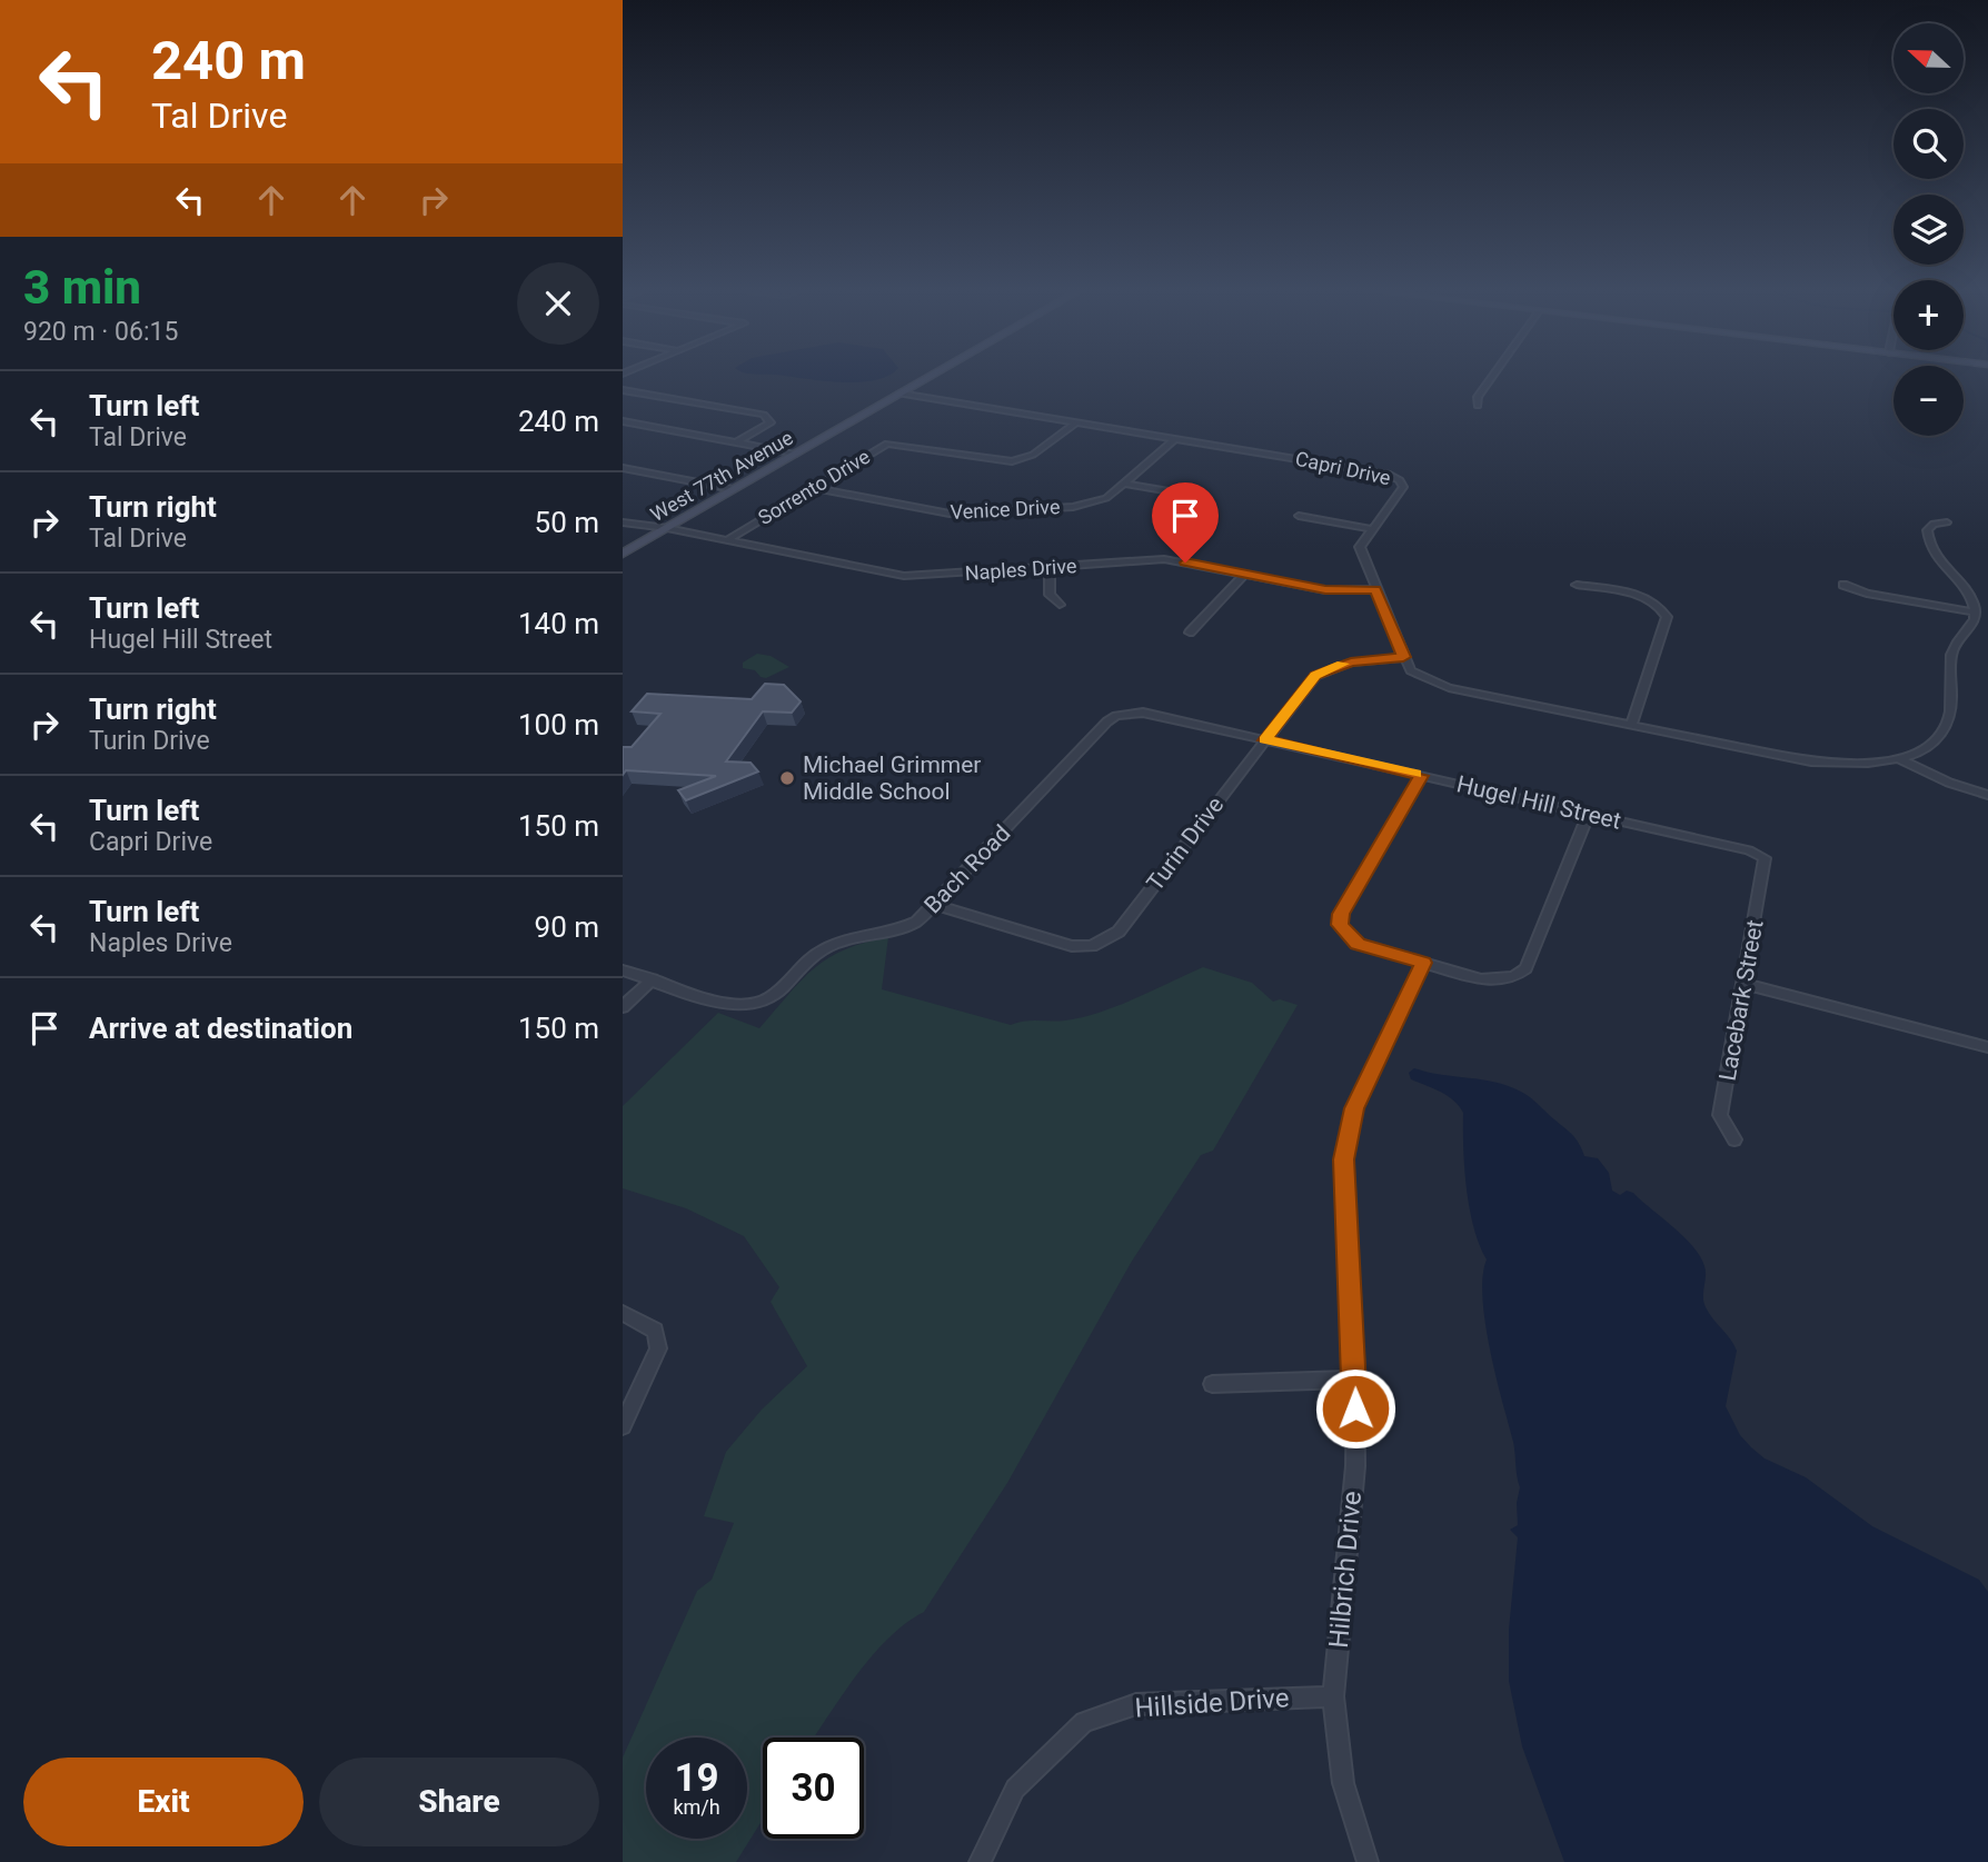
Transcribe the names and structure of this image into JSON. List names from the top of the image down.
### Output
{
  "streets": {
    "street": [
      "Capri Drive",
      "West 77th Avenue",
      "Sorrento Drive",
      "Venice Drive",
      "Naples Drive",
      "Hugel Hill Street",
      "Turin Drive",
      "Bach Road",
      "Lacebark Street",
      "Hilbrich Drive",
      "Hillside Drive"
    ]
  },
  "crossings": [
    ["Capri Drive", "West 77th Avenue"],
    ["Capri Drive", "Sorrento Drive"],
    ["Capri Drive", "Venice Drive"],
    ["Capri Drive", "Naples Drive"],
    ["Capri Drive", "Turin Drive"],
    ["West 77th Avenue", "Naples Drive"],
    ["Sorrento Drive", "Venice Drive"],
    ["Sorrento Drive", "Naples Drive"],
    ["Hugel Hill Street", "Turin Drive"],
    ["Hugel Hill Street", "Bach Road"],
    ["Hugel Hill Street", "Lacebark Street"],
    ["Turin Drive", "Bach Road"],
    ["Hilbrich Drive", "Hillside Drive"]
  ],
  "places": ["Michael Grimmer Middle School"],
  "north": "left",
  "page": {
    "turn": ["240 m", "Tal Drive"],
    "map_buttons": ["+", "−"],
    "heading": ["3 min", "920 m · 06:15"],
    "list": [
      {
        "name": "Turn left",
        "note": "Tal Drive",
        "value": "240 m"
      },
      {
        "name": "Turn right",
        "note": "Tal Drive",
        "value": "50 m"
      },
      {
        "name": "Turn left",
        "note": "Hugel Hill Street",
        "value": "140 m"
      },
      {
        "name": "Turn right",
        "note": "Turin Drive",
        "value": "100 m"
      },
      {
        "name": "Turn left",
        "note": "Capri Drive",
        "value": "150 m"
      },
      {
        "name": "Turn left",
        "note": "Naples Drive",
        "value": "90 m"
      },
      {
        "name": "Arrive at destination",
        "value": "150 m"
      }
    ],
    "speed": "19 km/h",
    "limit": "30",
    "buttons": ["Exit", "Share"]
  }
}
